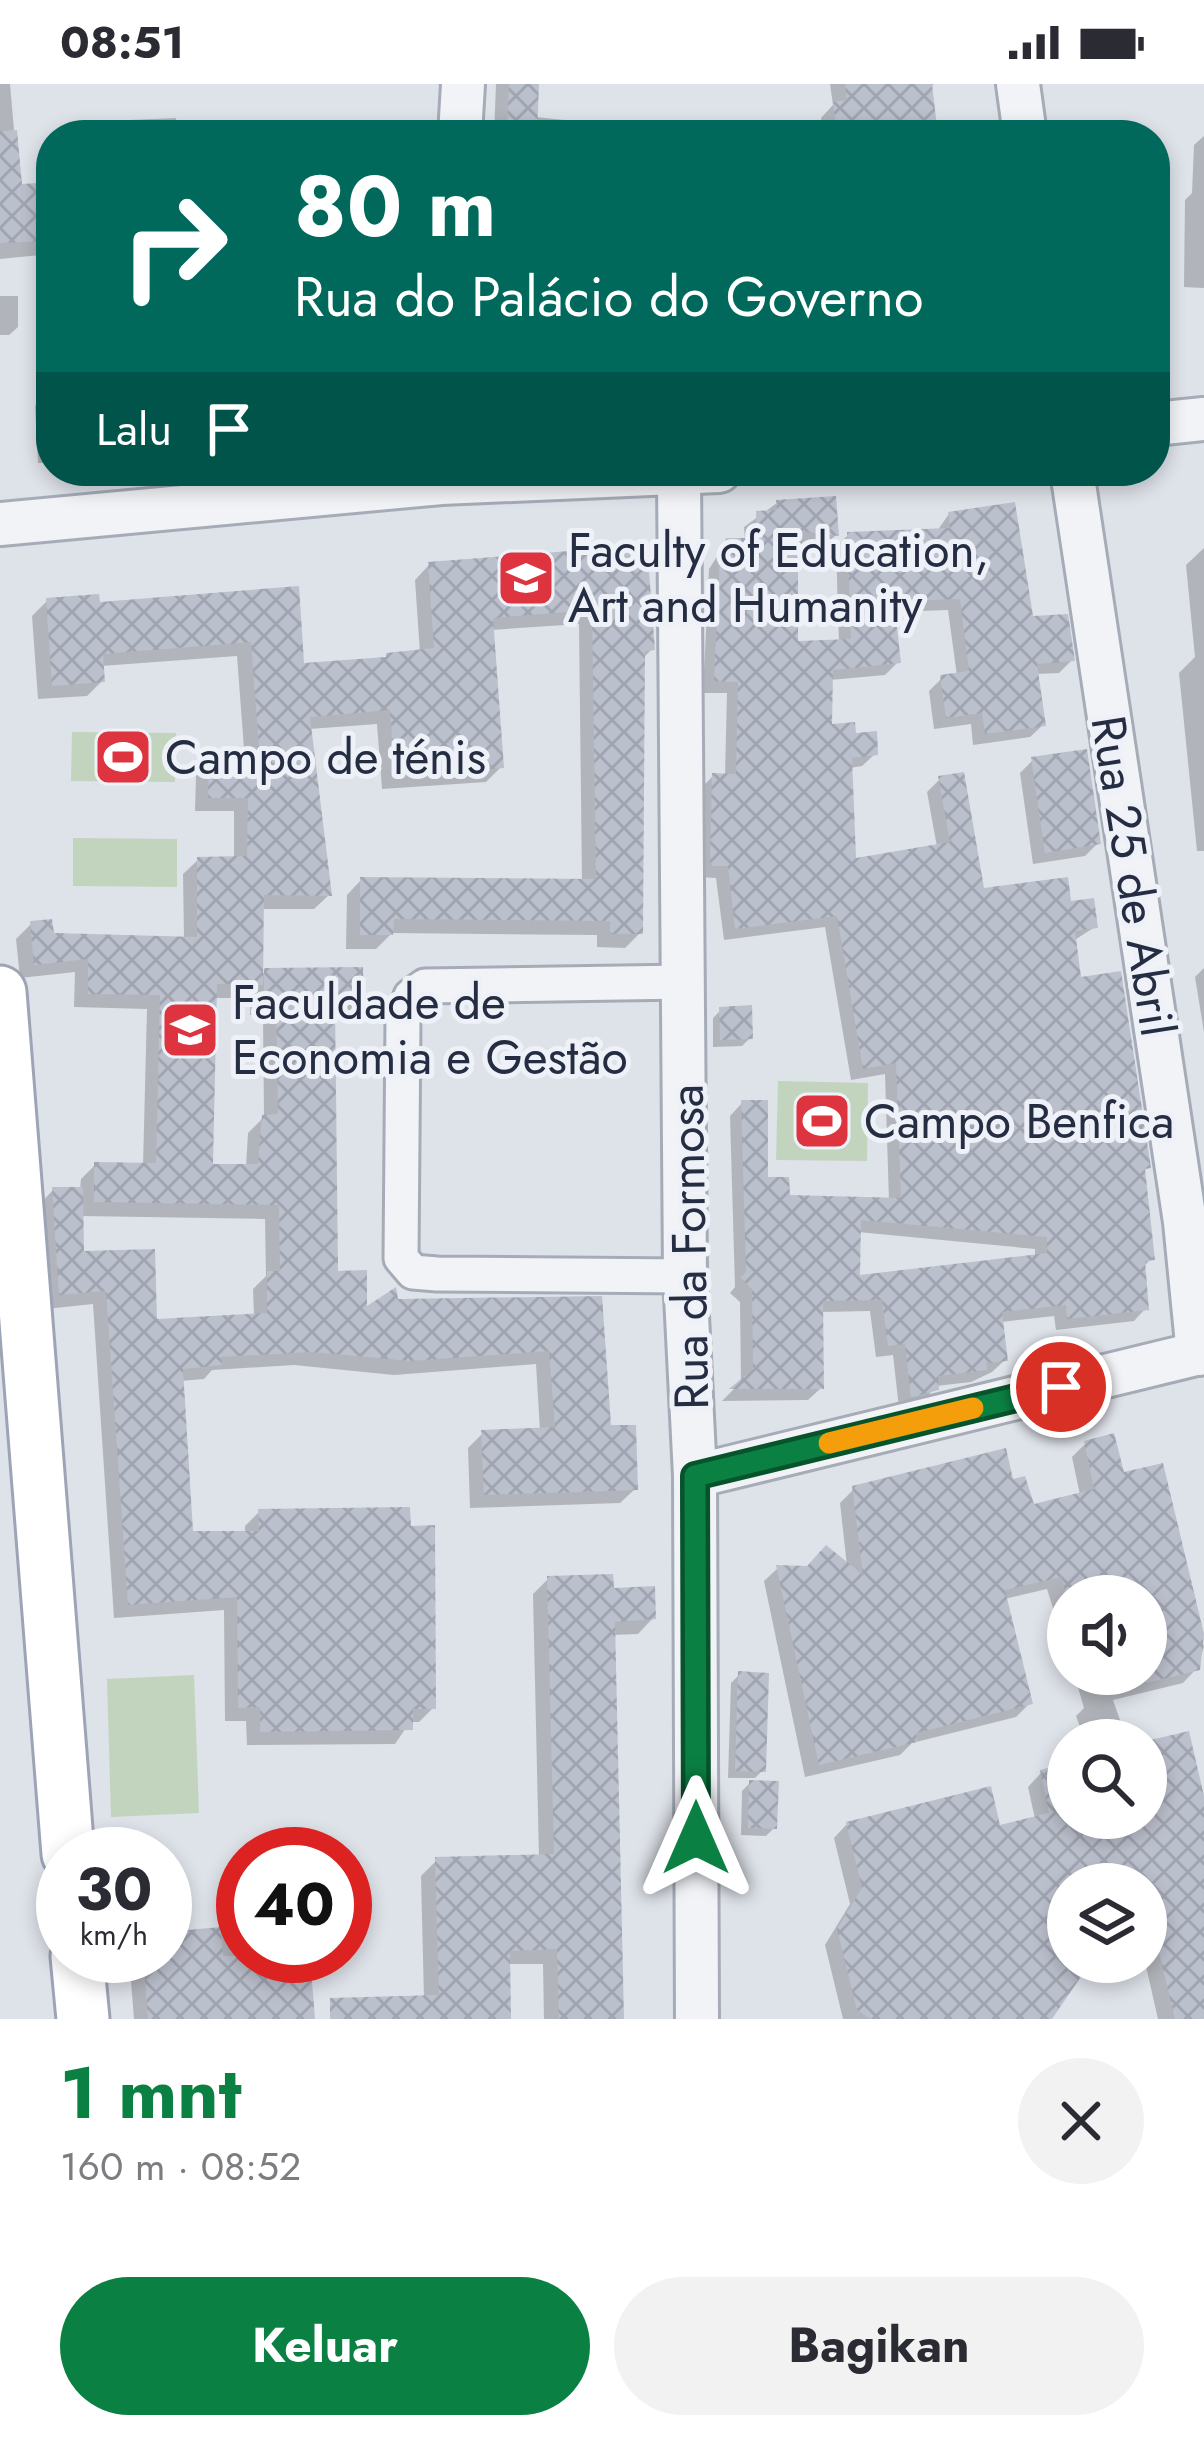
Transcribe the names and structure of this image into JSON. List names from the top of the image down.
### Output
{
  "streets": {
    "street": ["Rua 25 de Abril", "Rua da Formosa"]
  },
  "places": {
    "school or university": ["Faculty of Education, Art and Humanity", "Faculdade de Economia e Gestão"],
    "sports": ["Campo de ténis", "Campo Benfica"]
  },
  "page": {
    "status": "08:51",
    "turn": ["80 m", "Rua do Palácio do Governo"],
    "then": "Lalu",
    "speed": "30 km/h",
    "limit": "40",
    "heading": ["1 mnt", "160 m · 08:52"],
    "buttons": ["Keluar", "Bagikan"]
  }
}
